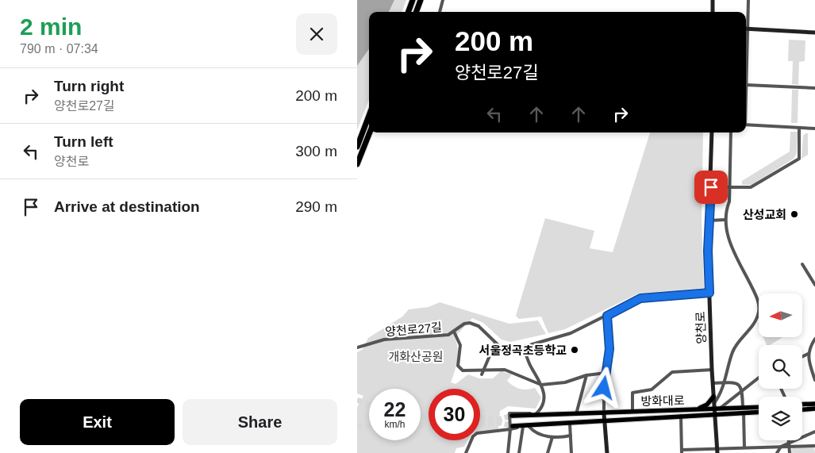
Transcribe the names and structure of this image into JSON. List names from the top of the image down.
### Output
{
  "streets": {
    "main road": ["양천로", "방화대로"],
    "street": ["양천로27길"]
  },
  "crossings": [
    ["양천로", "양천로27길"],
    ["양천로", "방화대로"]
  ],
  "parks": ["개화산공원"],
  "places": ["산성교회", "서울정곡초등학교"],
  "north": "left",
  "page": {
    "heading": ["2 min", "790 m · 07:34"],
    "turn": ["200 m", "양천로27길"],
    "list": [
      {
        "name": "Turn right",
        "note": "양천로27길",
        "value": "200 m"
      },
      {
        "name": "Turn left",
        "note": "양천로",
        "value": "300 m"
      },
      {
        "name": "Arrive at destination",
        "value": "290 m"
      }
    ],
    "speed": "22 km/h",
    "limit": "30",
    "buttons": ["Exit", "Share"]
  }
}
